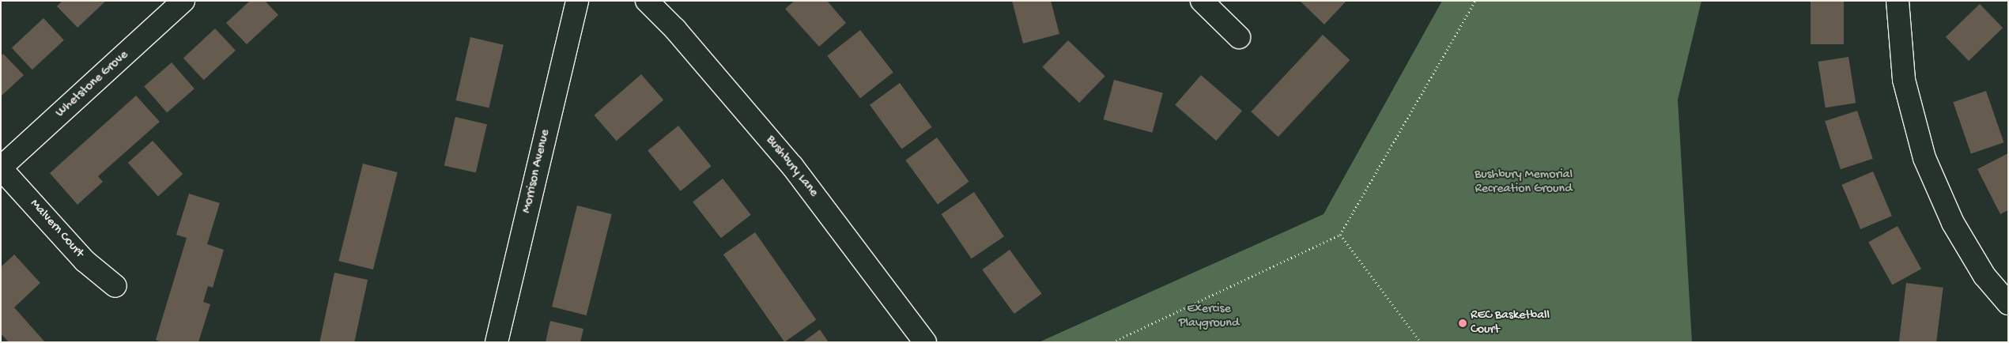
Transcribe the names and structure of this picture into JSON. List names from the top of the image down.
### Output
{
  "streets": {
    "street": [
      "Whetstone Grove",
      "Bushbury Lane",
      "Morrison Avenue",
      "Malvern Court"
    ]
  },
  "crossings": [
    ["Whetstone Grove", "Malvern Court"]
  ],
  "parks": ["Bushbury Memorial Recreation Ground", "Exercise Playground"],
  "places": ["REC Basketball Court"]
}
